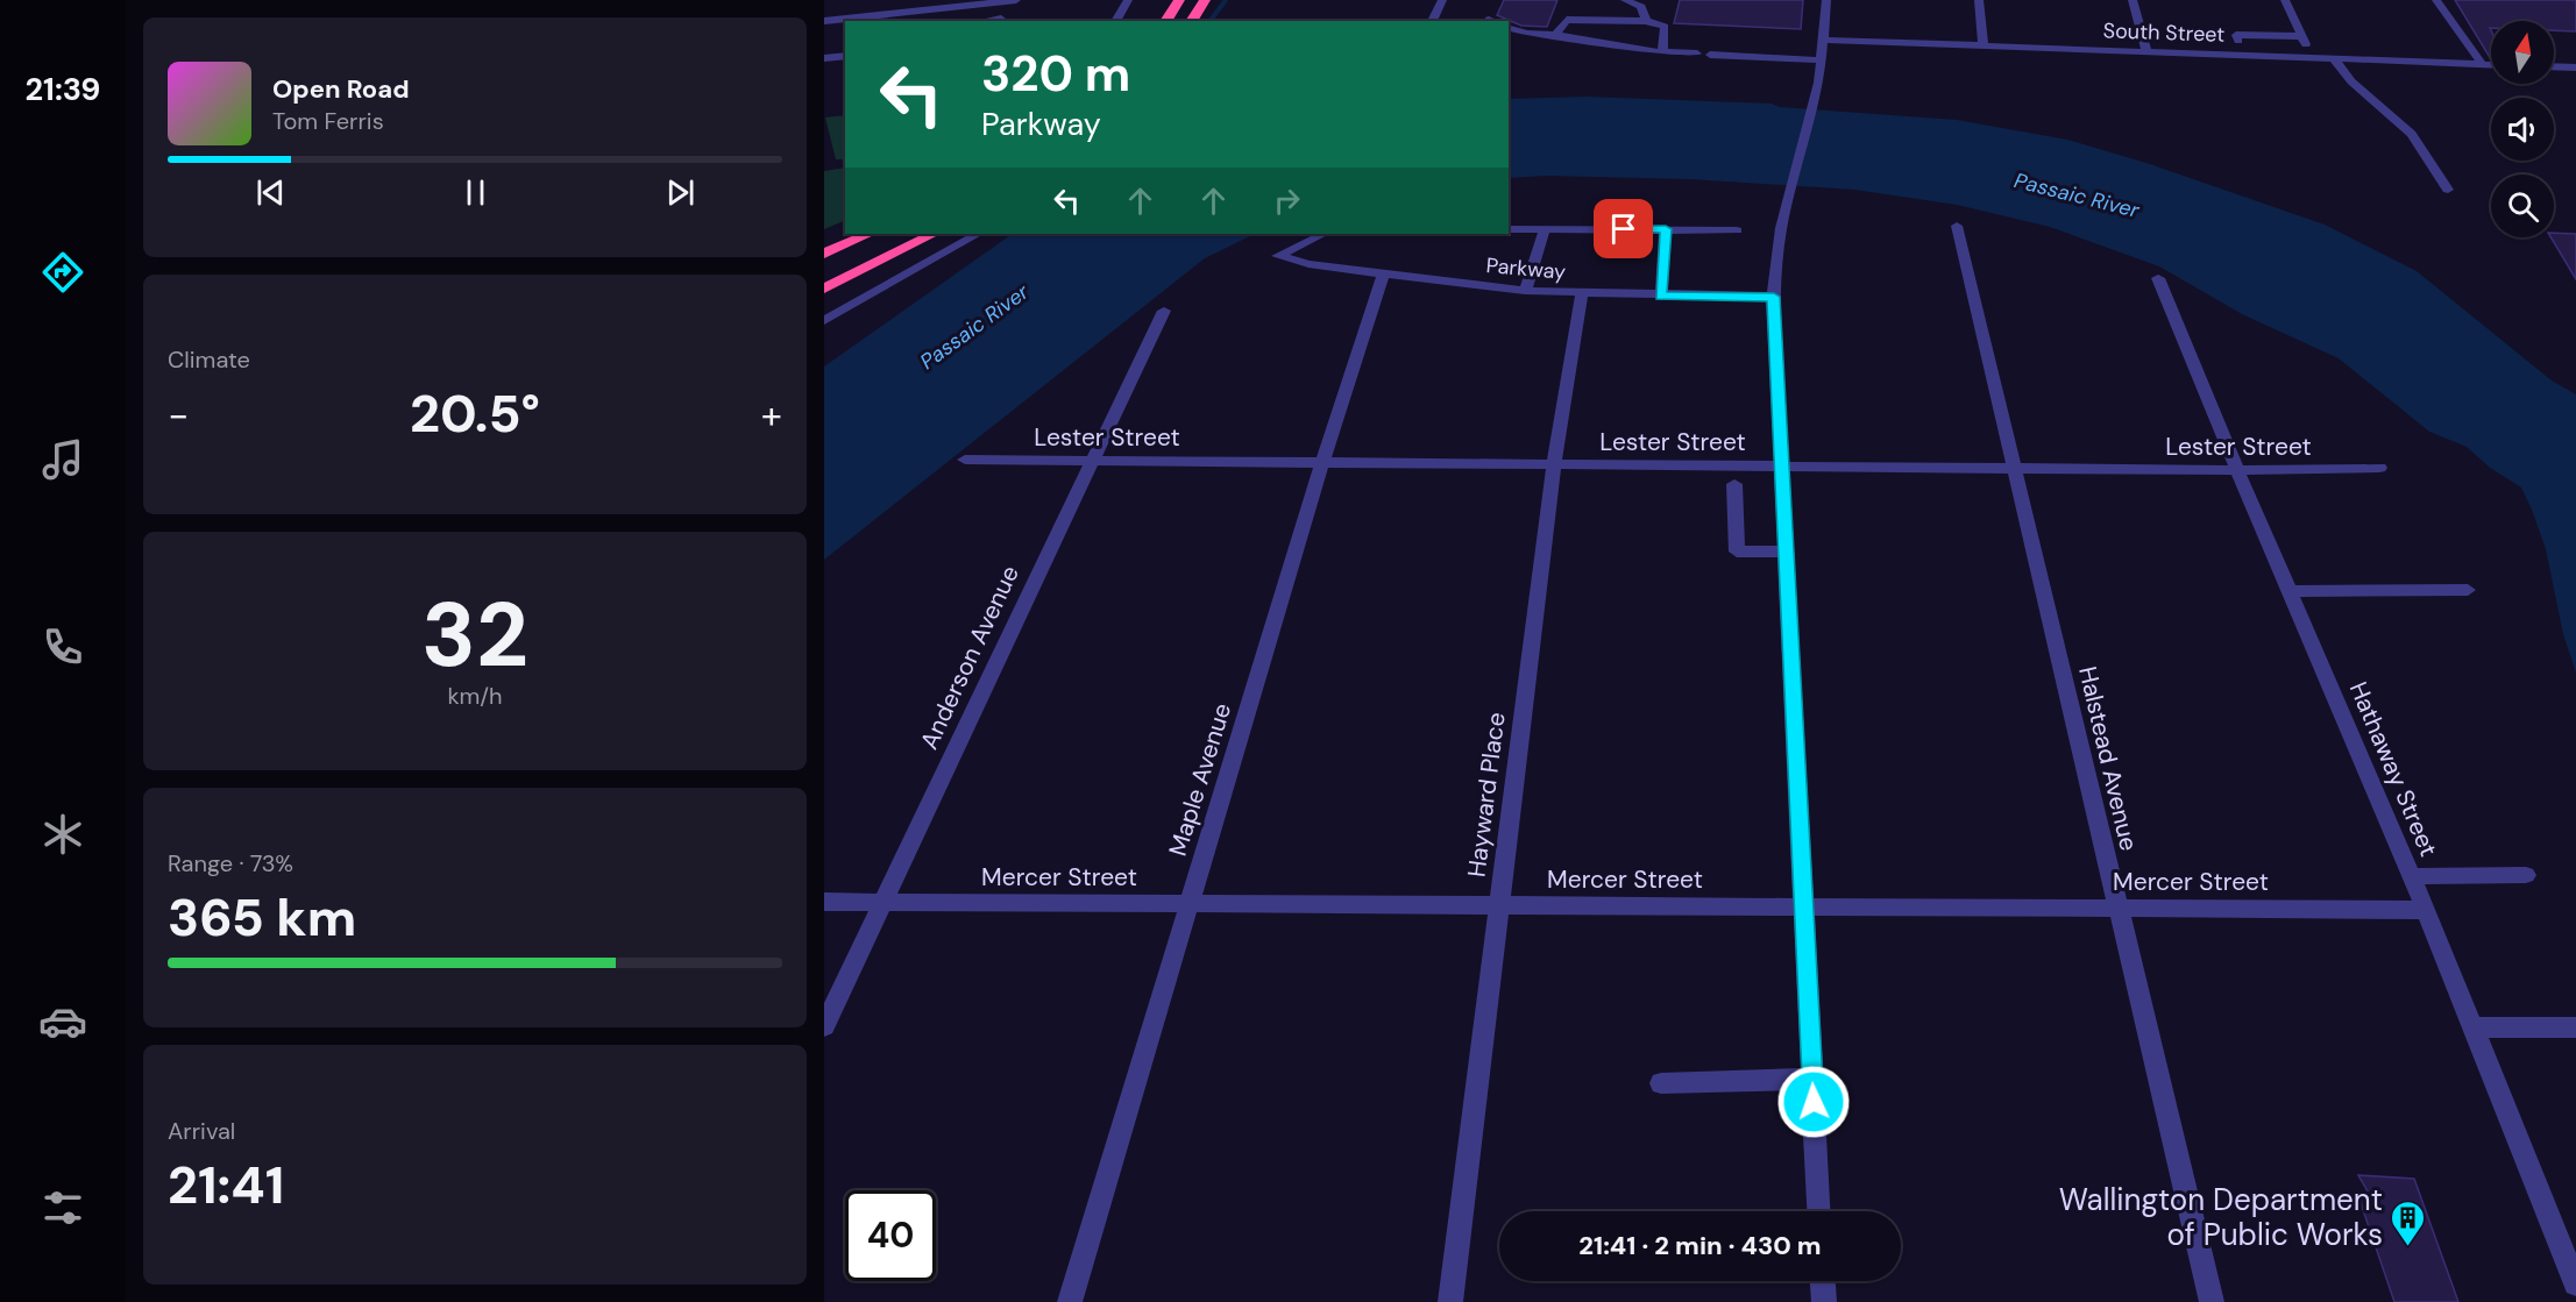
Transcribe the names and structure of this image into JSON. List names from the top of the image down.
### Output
{
  "streets": {
    "street": [
      "South Street",
      "Parkway",
      "Lester Street",
      "Anderson Avenue",
      "Halstead Avenue",
      "Hathaway Street",
      "Maple Avenue",
      "Hayward Place",
      "Mercer Street"
    ]
  },
  "crossings": [
    ["Parkway", "Maple Avenue"],
    ["Parkway", "Hayward Place"],
    ["Lester Street", "Anderson Avenue"],
    ["Lester Street", "Halstead Avenue"],
    ["Lester Street", "Hathaway Street"],
    ["Lester Street", "Maple Avenue"],
    ["Lester Street", "Hayward Place"],
    ["Anderson Avenue", "Mercer Street"],
    ["Halstead Avenue", "Mercer Street"],
    ["Hathaway Street", "Mercer Street"],
    ["Maple Avenue", "Mercer Street"],
    ["Hayward Place", "Mercer Street"]
  ],
  "water": ["Passaic River"],
  "places": {
    "building": ["Wallington Department of Public Works"]
  },
  "north": "top",
  "page": {
    "tabs": "21:39",
    "turn": ["320 m", "Parkway"],
    "song": ["Open Road", "Tom Ferris"],
    "tile": [
      "Climate",
      ["32", "km/h"],
      ["Range · 73%", "365 km"],
      ["Arrival", "21:41"]
    ],
    "heat": ["−", "20.5°", "+"],
    "limit": "40",
    "trip": "21:41 · 2 min · 430 m"
  }
}
